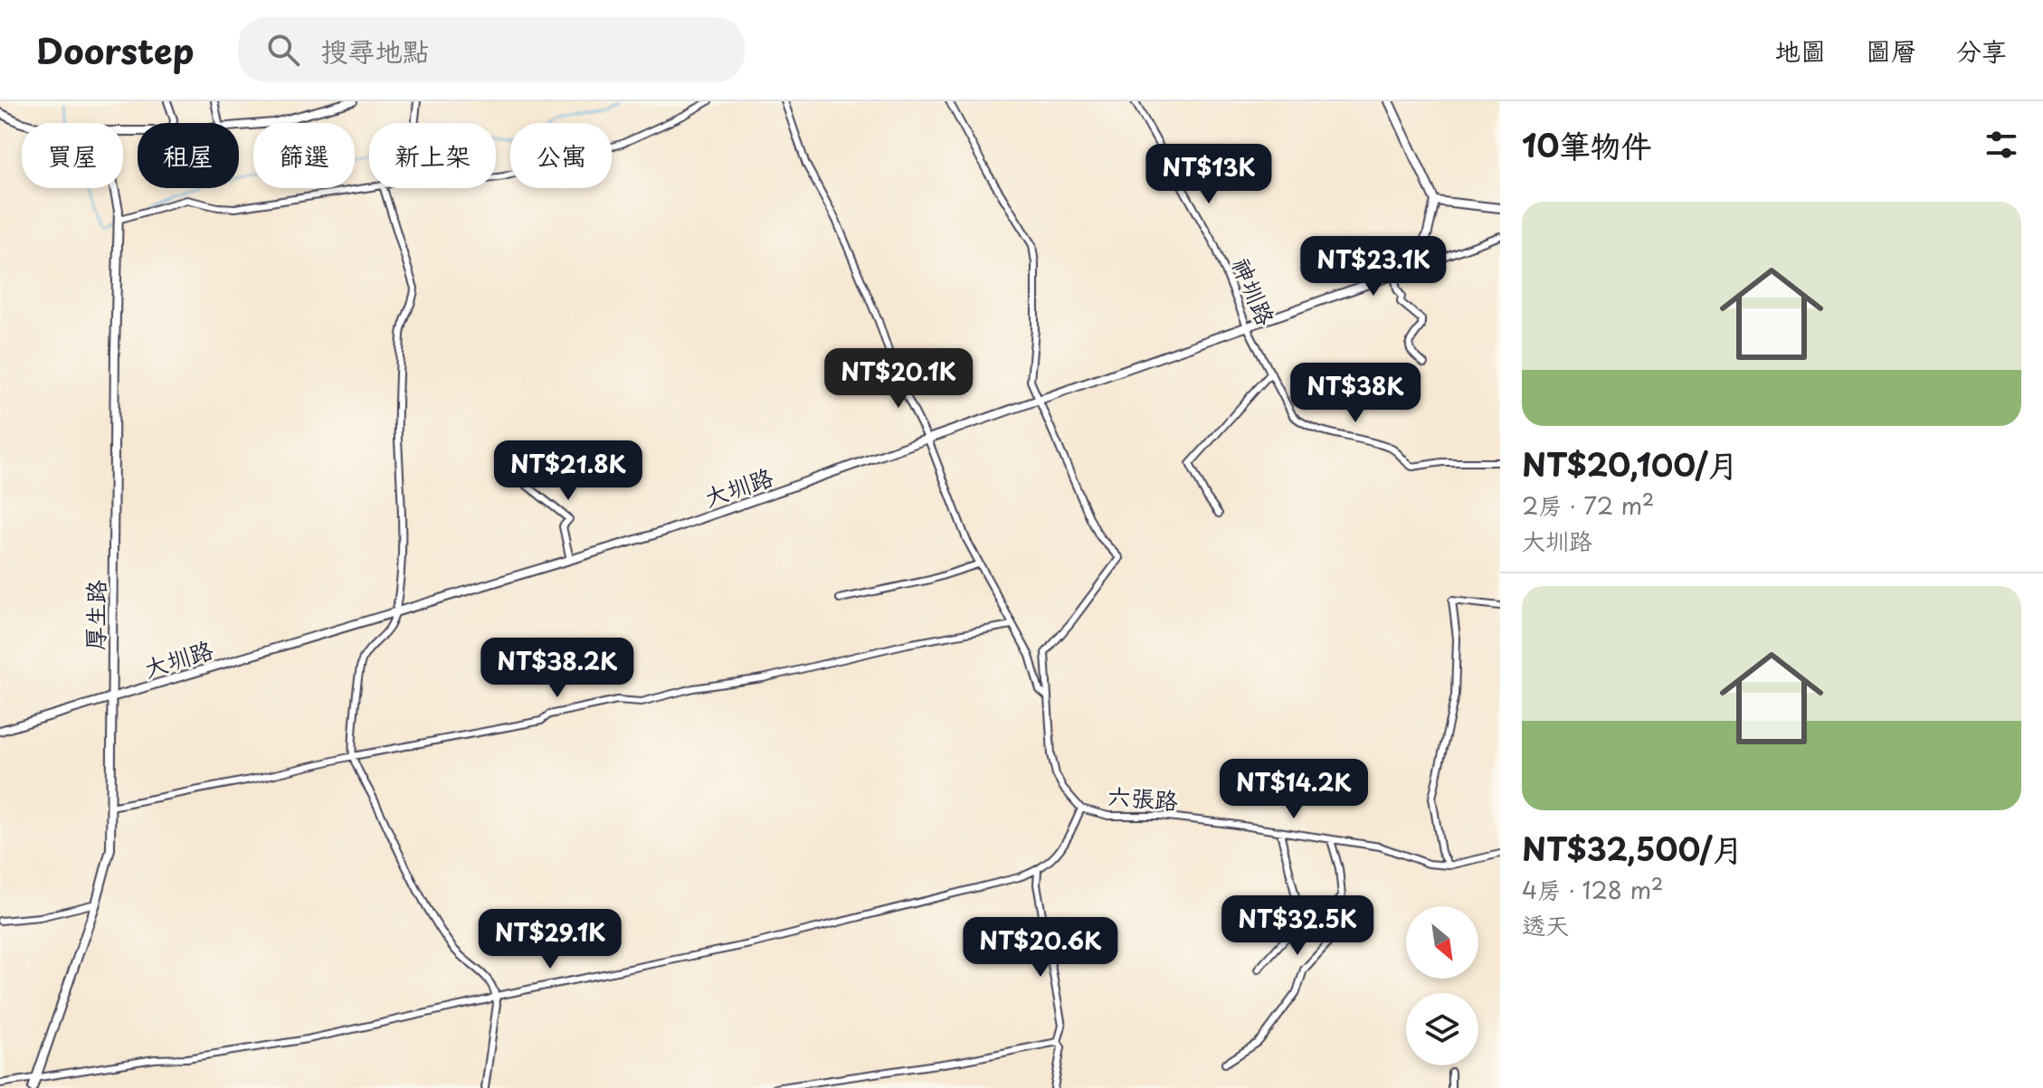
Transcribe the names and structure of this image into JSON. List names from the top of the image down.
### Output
{
  "streets": {
    "street": [
      "神圳路",
      "大圳路",
      "厚生路",
      "六張路"
    ]
  },
  "crossings": [
    ["神圳路", "大圳路"],
    ["大圳路", "厚生路"]
  ],
  "north": "bottom right",
  "page": {
    "header": "Doorstep",
    "search": "搜尋地點",
    "nav": ["地圖", "圖層", "分享"],
    "heading": "10筆物件",
    "chip": [
      "買屋",
      "租屋",
      "篩選",
      "新上架",
      "公寓"
    ],
    "price": [
      "NT$13K",
      "NT$23.1K",
      "NT$20.1K",
      "NT$38K",
      "NT$21.8K",
      "NT$38.2K",
      "NT$14.2K",
      "NT$32.5K",
      "NT$29.1K",
      "NT$20.6K"
    ],
    "list": [
      {
        "name": "NT$20,100/月",
        "note": "2房 · 72 m² · 大圳路"
      },
      {
        "name": "NT$32,500/月",
        "note": "4房 · 128 m² · 透天"
      }
    ]
  }
}
